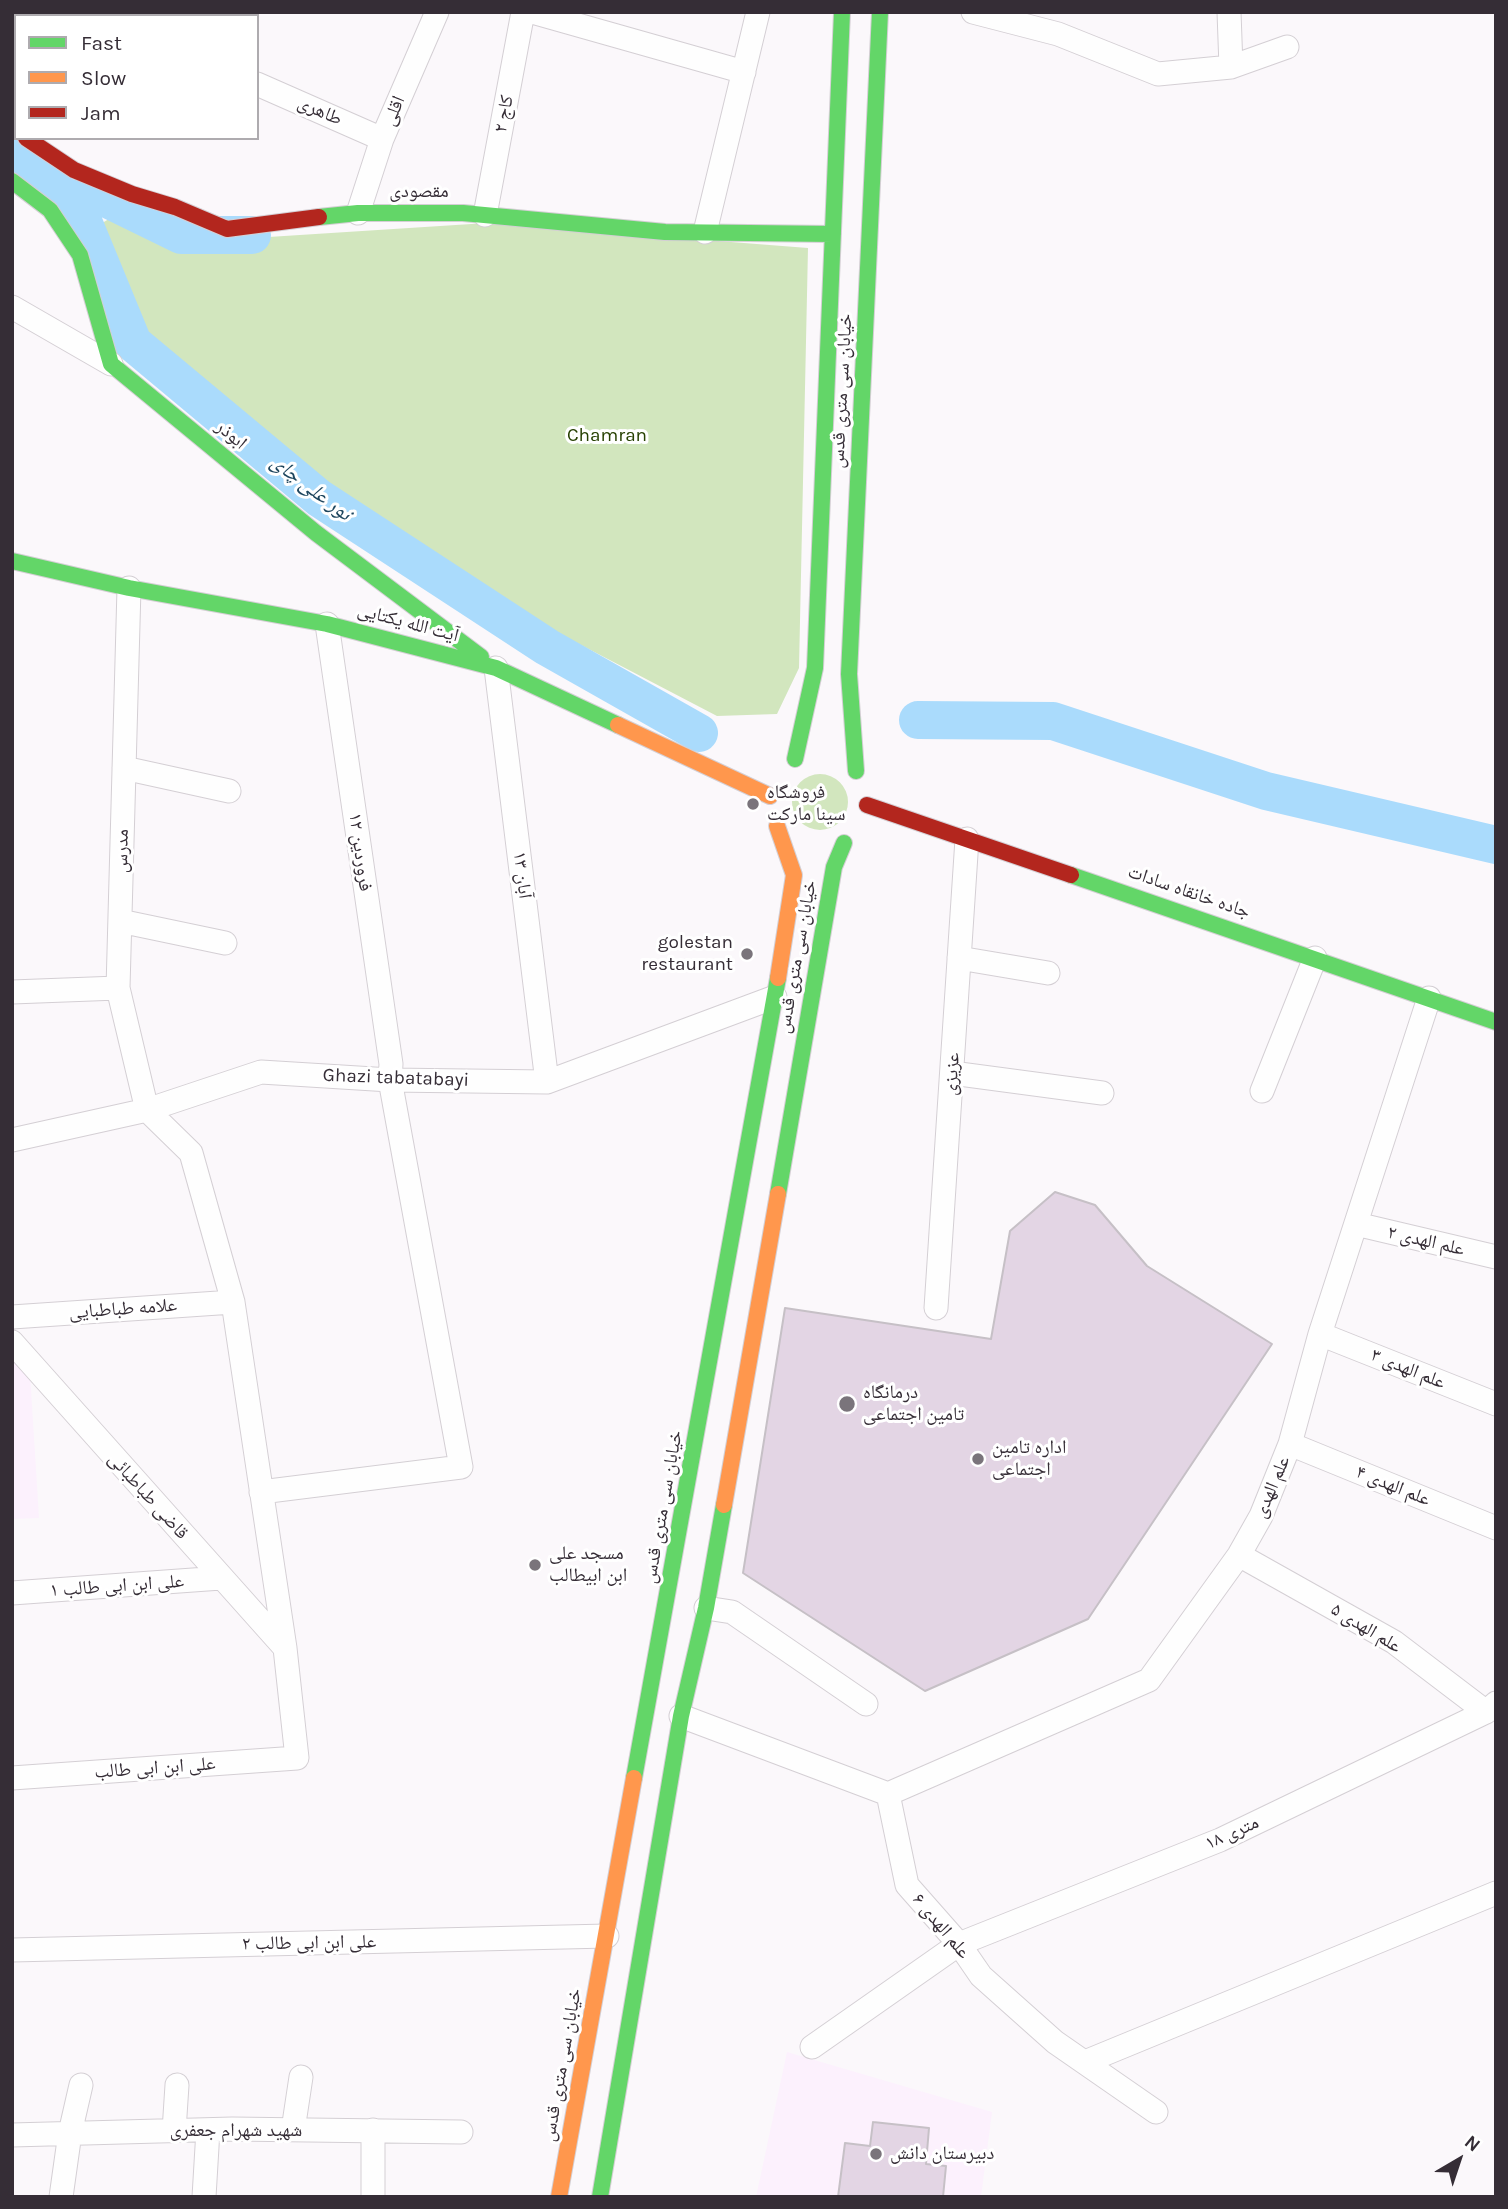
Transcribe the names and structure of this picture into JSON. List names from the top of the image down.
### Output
{
  "streets": {
    "main road": [
      "مقصودی",
      "خیابان سی متری قدس",
      "ابوذر",
      "آیت الله یکتایی",
      "جاده خانقاه سادات"
    ],
    "street": [
      "طاهری",
      "اقلی",
      "کاج ۲",
      "مدرس",
      "۱۲ فروردین",
      "۱۳ آبان",
      "عزیزی",
      "Ghazi tabatabayi",
      "علم الهدی ۲",
      "علامه طباطبایی",
      "علم الهدی ۳",
      "علم الهدی ۴",
      "علم الهدی",
      "قاضی طباطبائی",
      "علی ابن ابی طالب ۱",
      "علم الهدی ۵",
      "علی ابن ابی طالب",
      "۱۸ متری",
      "علم الهدی ۶",
      "علی ابن ابی طالب ۲",
      "شهید شهرام جعفری"
    ]
  },
  "crossings": [
    ["طاهری", "اقلی"],
    ["اقلی", "مقصودی"],
    ["کاج ۲", "مقصودی"],
    ["مقصودی", "خیابان سی متری قدس"],
    ["خیابان سی متری قدس", "آیت الله یکتایی"],
    ["خیابان سی متری قدس", "جاده خانقاه سادات"],
    ["خیابان سی متری قدس", "Ghazi tabatabayi"],
    ["خیابان سی متری قدس", "علی ابن ابی طالب ۲"],
    ["ابوذر", "آیت الله یکتایی"],
    ["ابوذر", "۱۳ آبان"],
    ["آیت الله یکتایی", "مدرس"],
    ["آیت الله یکتایی", "۱۲ فروردین"],
    ["آیت الله یکتایی", "۱۳ آبان"],
    ["مدرس", "Ghazi tabatabayi"],
    ["۱۲ فروردین", "Ghazi tabatabayi"],
    ["۱۳ آبان", "Ghazi tabatabayi"],
    ["جاده خانقاه سادات", "عزیزی"],
    ["جاده خانقاه سادات", "علم الهدی"],
    ["علم الهدی ۲", "علم الهدی"],
    ["علم الهدی ۳", "علم الهدی"],
    ["علم الهدی ۴", "علم الهدی"],
    ["علم الهدی", "علم الهدی ۵"],
    ["علم الهدی", "علم الهدی ۶"],
    ["قاضی طباطبائی", "علی ابن ابی طالب ۱"],
    ["قاضی طباطبائی", "علی ابن ابی طالب"],
    ["علم الهدی ۵", "۱۸ متری"],
    ["۱۸ متری", "علم الهدی ۶"]
  ],
  "water": ["نور علی چای"],
  "parks": ["Chamran"],
  "places": [
    "فروشگاه سینا مارکت",
    "golestan restaurant",
    "درمانگاه تامین اجتماعی",
    "اداره تامین اجتماعی",
    "مسجد علی ابن ابیطالب",
    "دبیرستان دانش"
  ],
  "legend": ["Fast", "Slow", "Jam"],
  "north": "top right"
}
